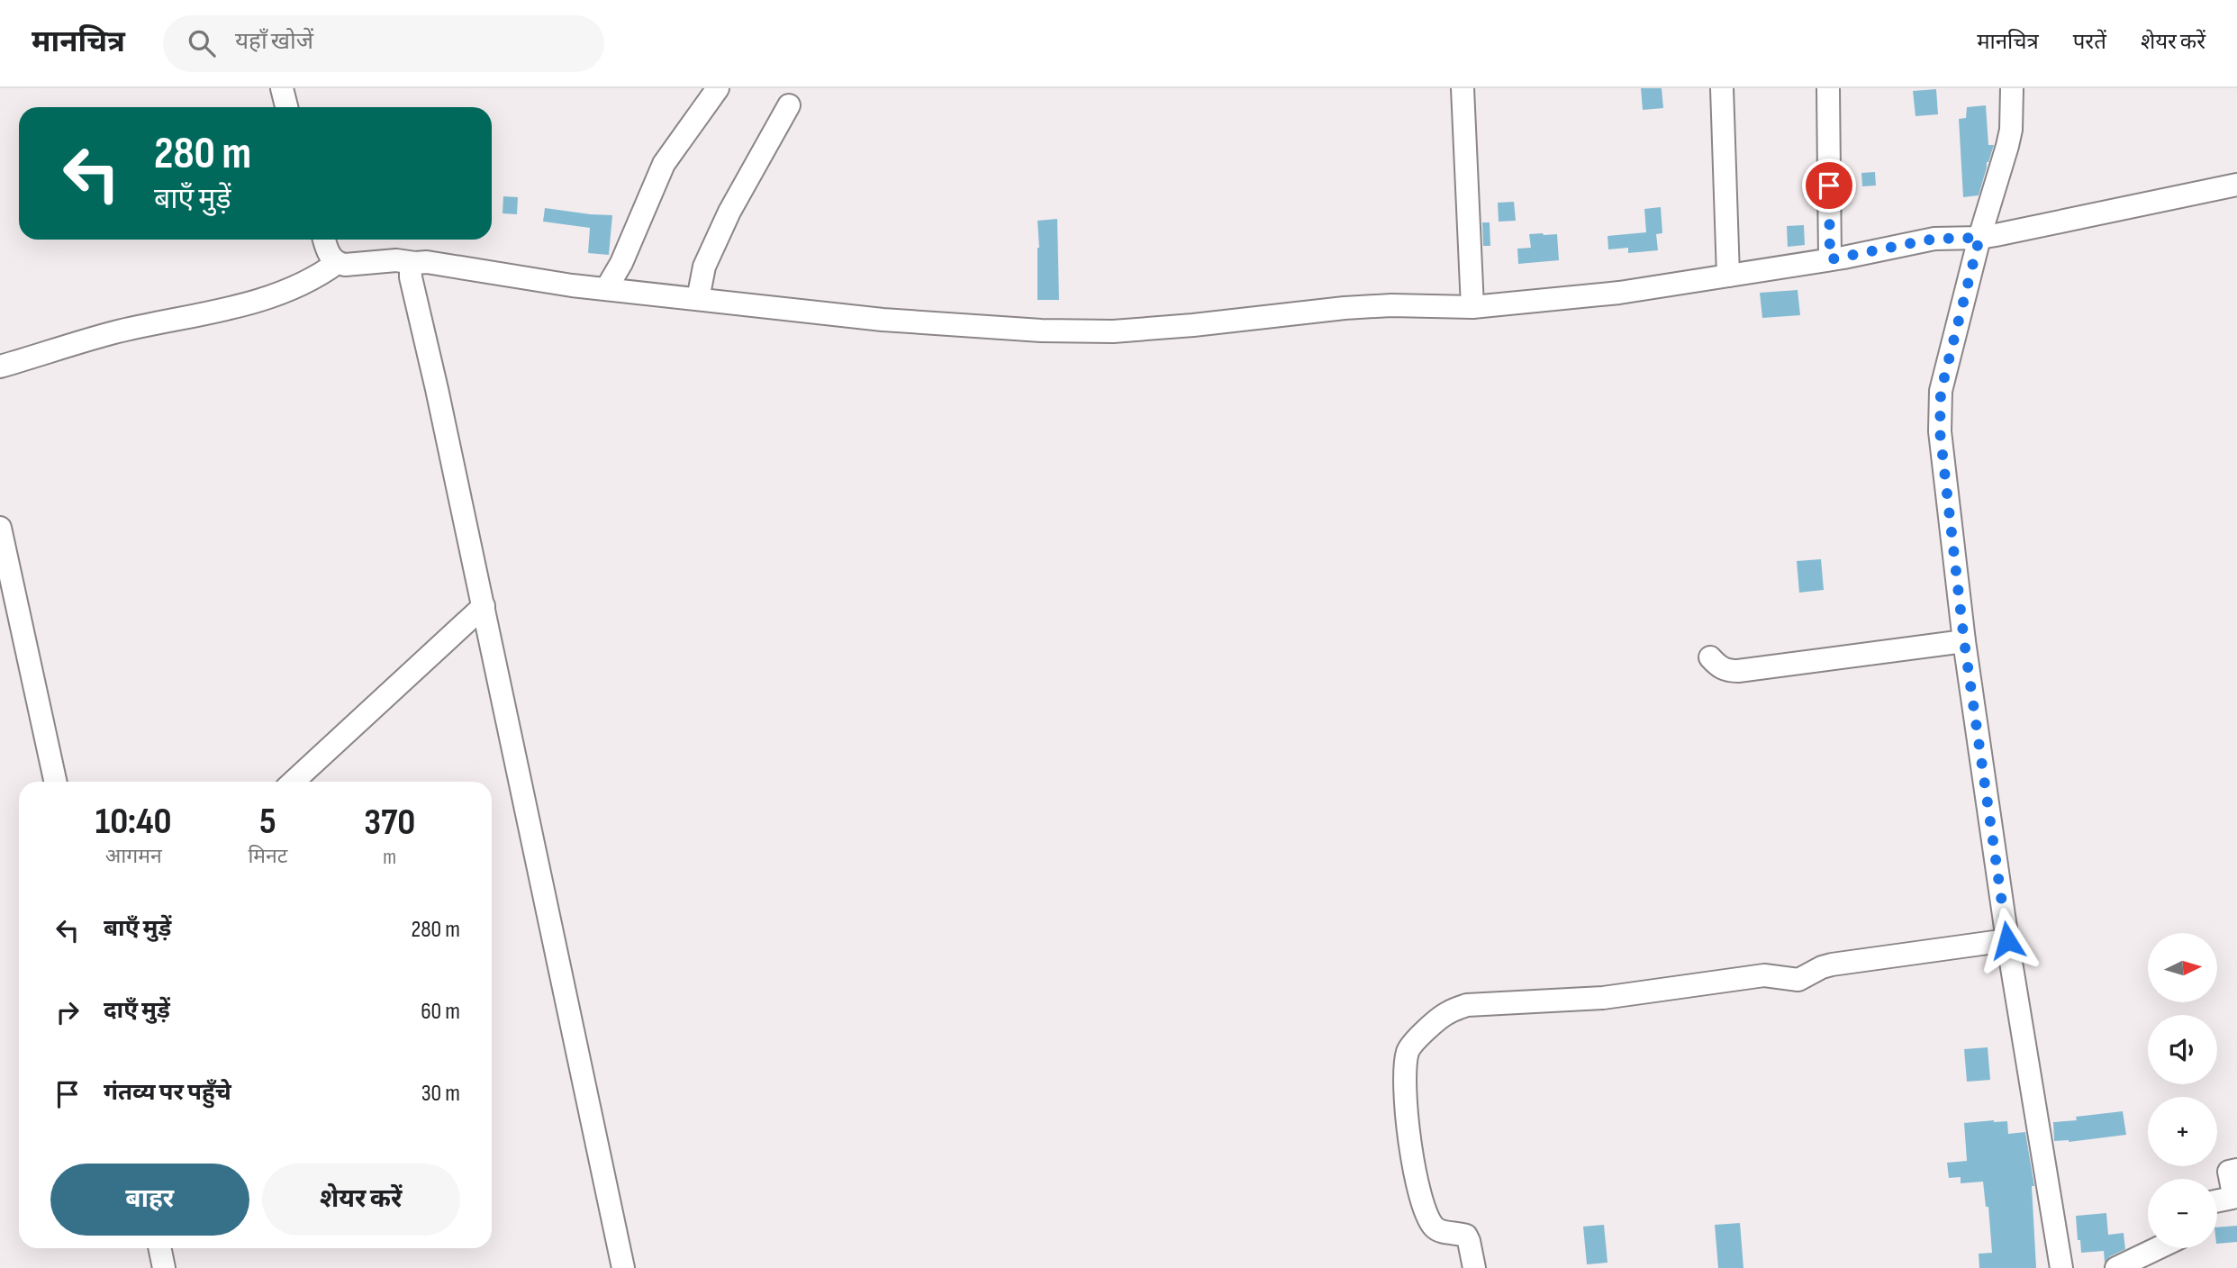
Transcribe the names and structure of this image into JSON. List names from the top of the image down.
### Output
{
  "north": "right",
  "page": {
    "header": "मानचित्र",
    "search": "यहाँ खोजें",
    "nav": ["मानचित्र", "परतें", "शेयर करें"],
    "turn": ["280 m", "बाएँ मुड़ें"],
    "eta": [
      "10:40",
      "आगमन",
      "5",
      "मिनट",
      "370",
      "m"
    ],
    "list": [
      {
        "name": "बाएँ मुड़ें",
        "value": "280 m"
      },
      {
        "name": "दाएँ मुड़ें",
        "value": "60 m"
      },
      {
        "name": "गंतव्य पर पहुँचे",
        "value": "30 m"
      }
    ],
    "map_buttons": ["+", "−"],
    "buttons": ["बाहर", "शेयर करें"]
  }
}
